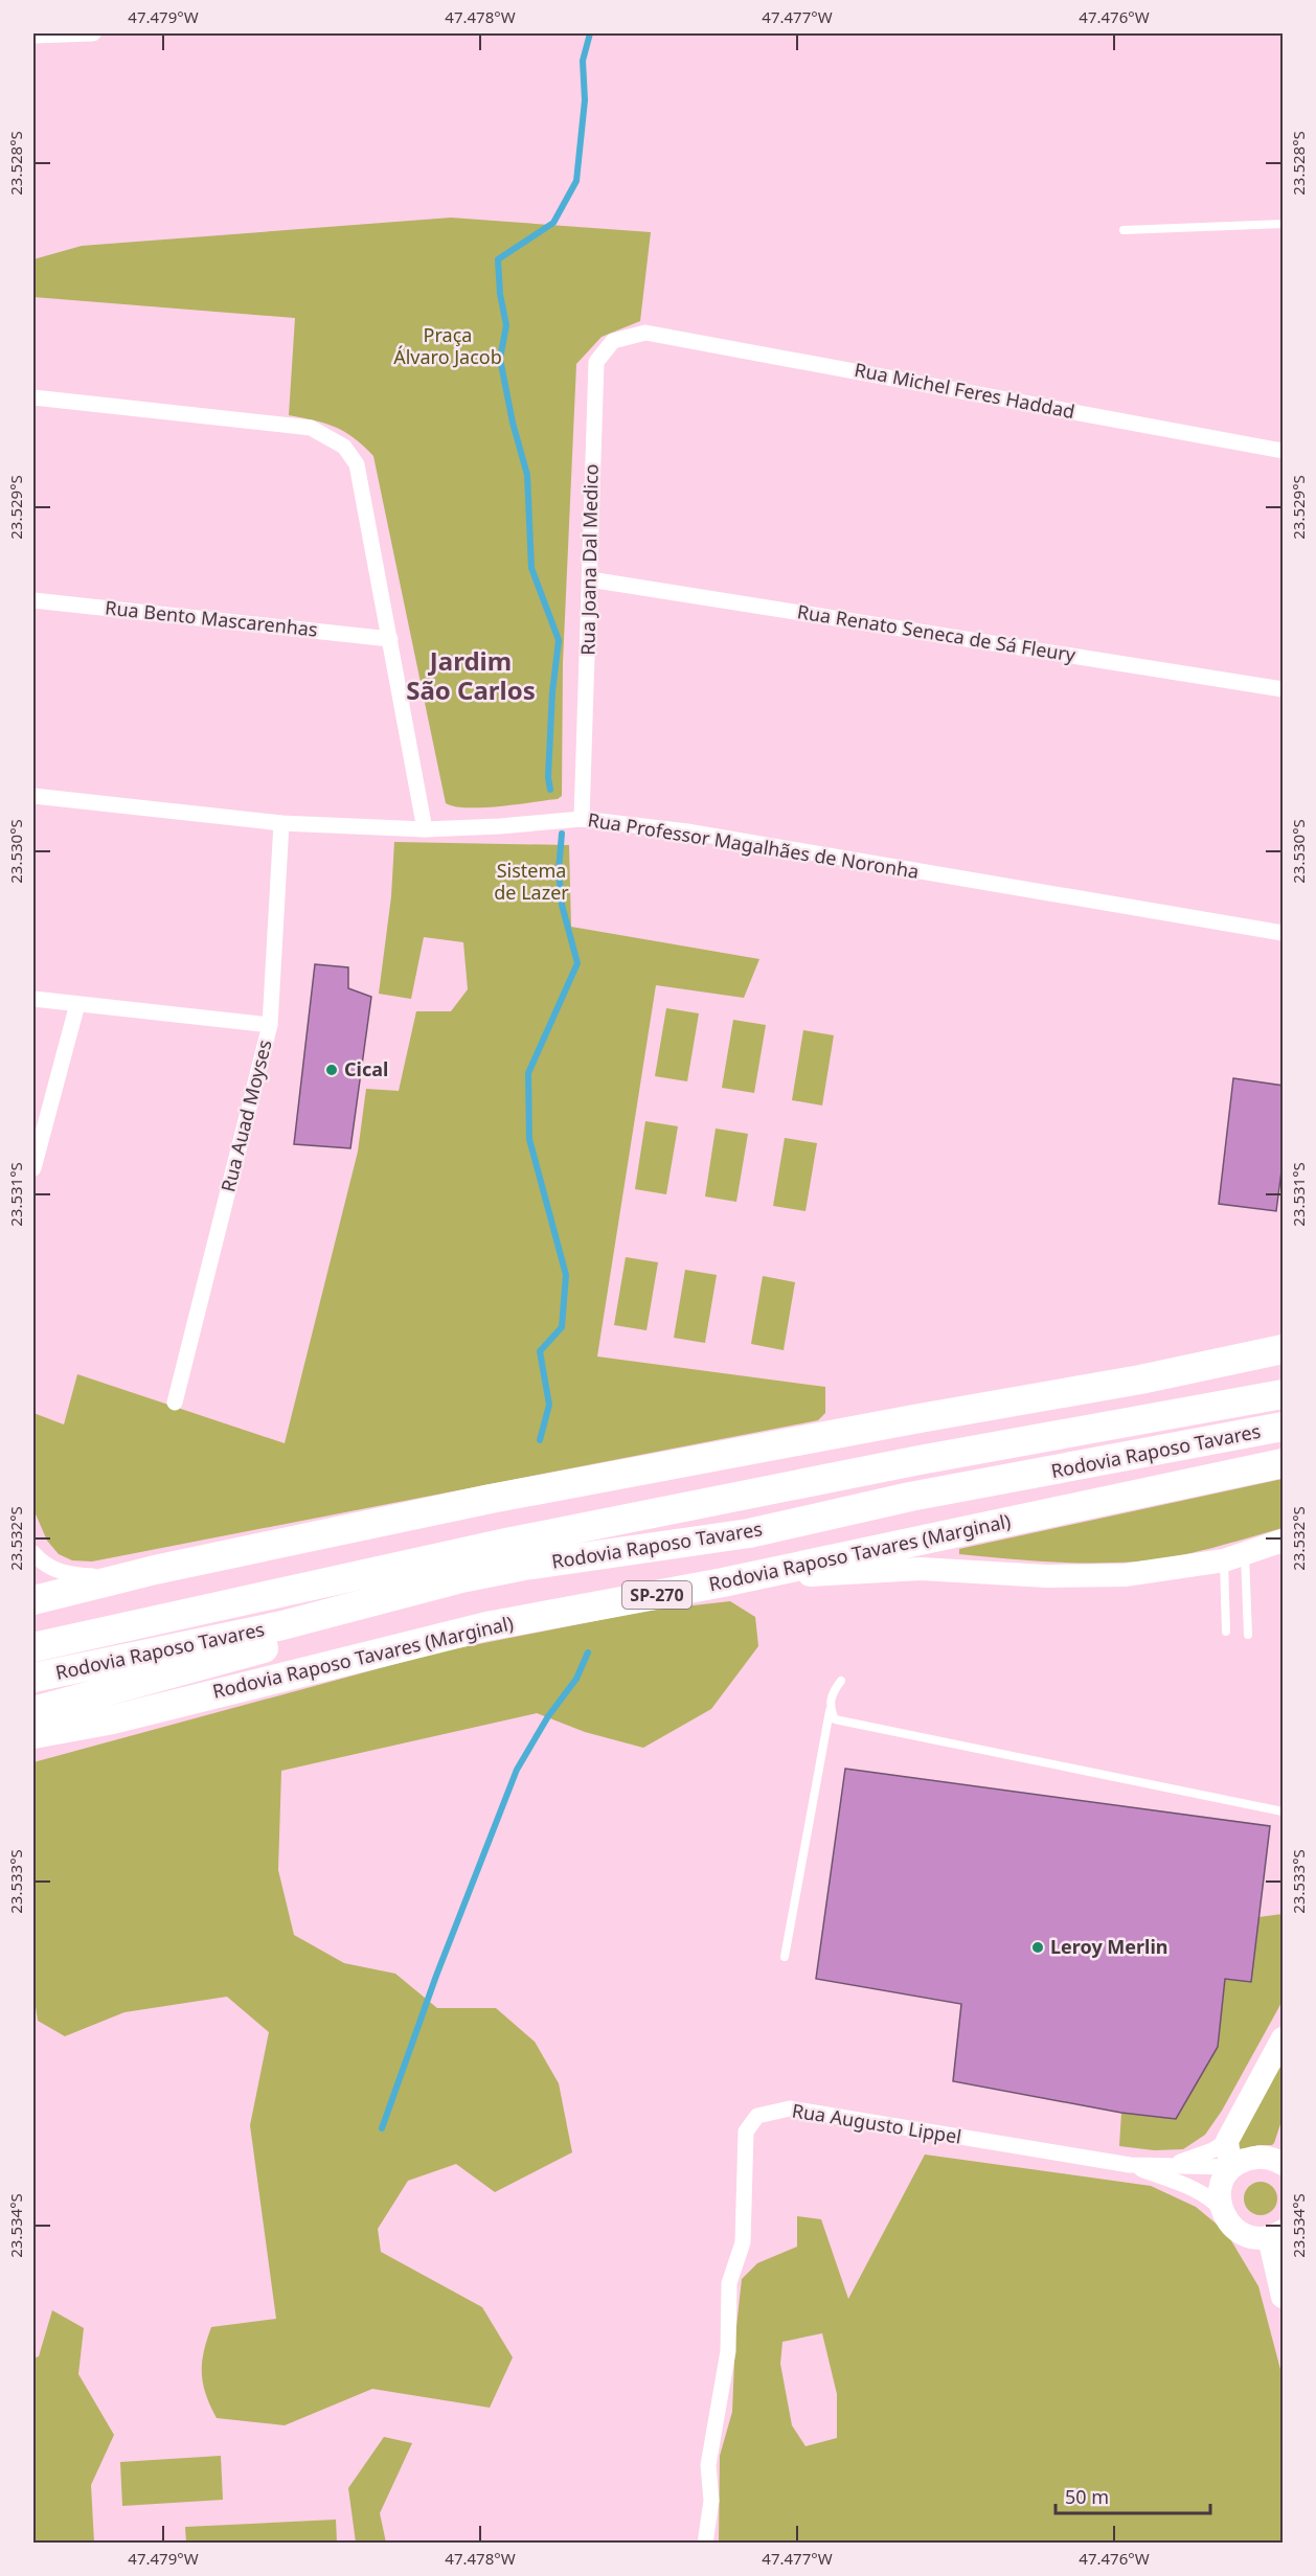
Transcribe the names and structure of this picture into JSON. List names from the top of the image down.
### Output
{
  "streets": {
    "highway": ["Rodovia Raposo Tavares", "Rodovia Raposo Tavares (Marginal)", "SP-270"],
    "street": [
      "Rua Michel Feres Haddad",
      "Rua Joana Dal Medico",
      "Rua Bento Mascarenhas",
      "Rua Renato Seneca de Sá Fleury",
      "Rua Professor Magalhães de Noronha",
      "Rua Auad Moyses",
      "Rua Augusto Lippel"
    ]
  },
  "crossings": [
    ["Rua Michel Feres Haddad", "Rua Joana Dal Medico"],
    ["Rua Joana Dal Medico", "Rua Renato Seneca de Sá Fleury"],
    ["Rua Joana Dal Medico", "Rua Professor Magalhães de Noronha"],
    ["Rua Professor Magalhães de Noronha", "Rua Auad Moyses"]
  ],
  "districts": ["Jardim São Carlos"],
  "parks": ["Praça Álvaro Jacob", "Sistema de Lazer"],
  "places": ["Cical", "Leroy Merlin"],
  "scale_bar": "50 m",
  "coordinates": [
    "47.479°W",
    "47.478°W",
    "47.477°W",
    "47.476°W",
    "23.528°S",
    "23.529°S",
    "23.530°S",
    "23.531°S",
    "23.532°S",
    "23.533°S",
    "23.534°S"
  ]
}
